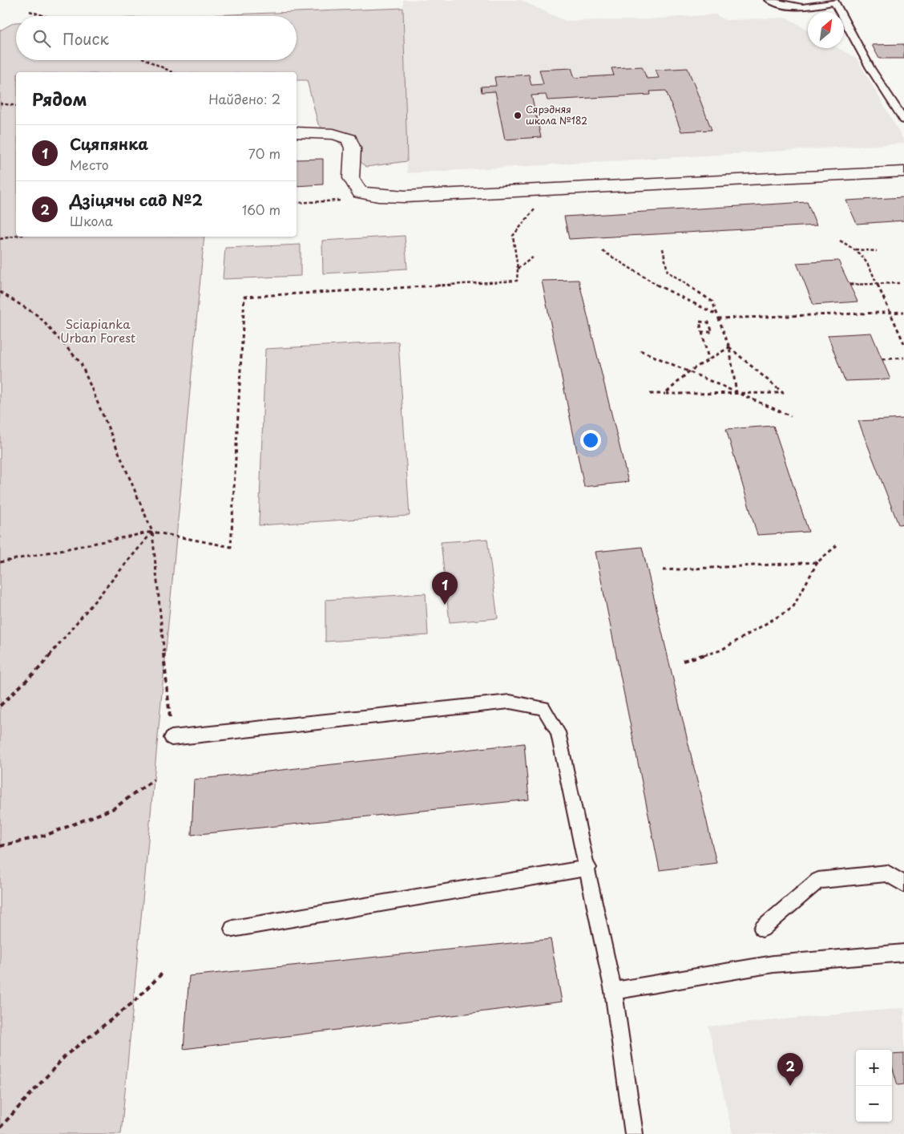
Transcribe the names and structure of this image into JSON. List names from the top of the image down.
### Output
{
  "parks": ["Sciapianka Urban Forest"],
  "places": ["Сярэдняя школа №182"],
  "north": "top right",
  "page": {
    "search": "Поиск",
    "heading": ["Рядом", "Найдено: 2"],
    "list": [
      {
        "mark": "1",
        "name": "Сцяпянка",
        "note": "Место",
        "value": "70 m"
      },
      {
        "mark": "2",
        "name": "Дзіцячы сад №2",
        "note": "Школа",
        "value": "160 m"
      }
    ],
    "pins": ["1", "2"],
    "map_buttons": ["+", "−"]
  }
}
